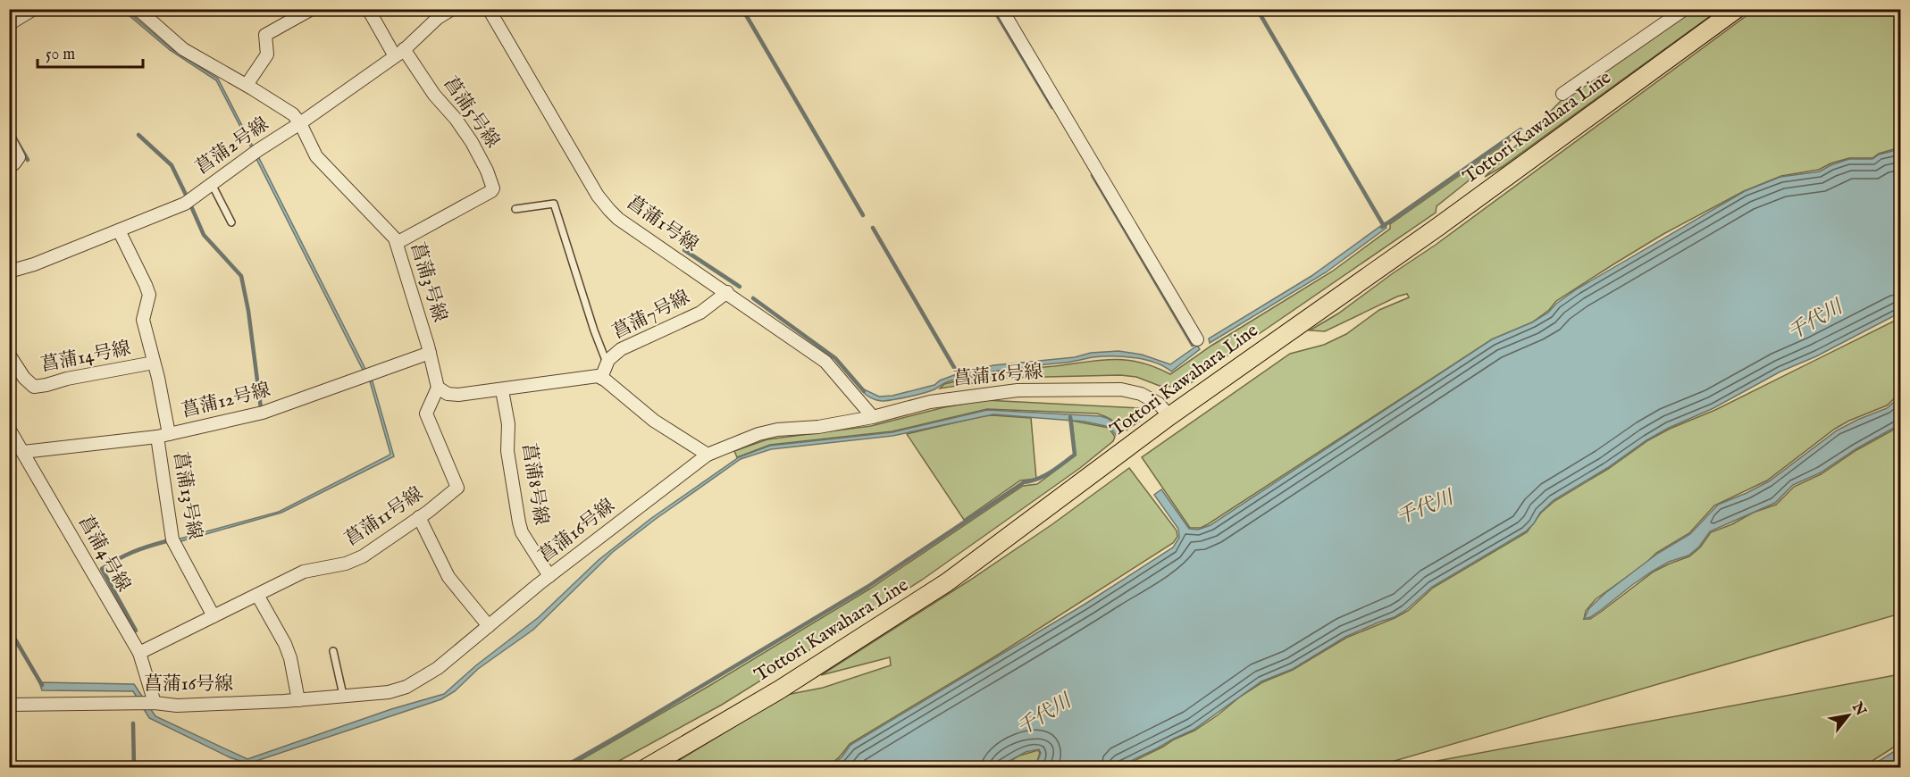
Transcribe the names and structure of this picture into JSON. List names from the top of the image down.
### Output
{
  "streets": {
    "main road": ["Tottori Kawahara Line"],
    "street": [
      "菖蒲5号線",
      "菖蒲2号線",
      "菖蒲1号線",
      "菖蒲3号線",
      "菖蒲7号線",
      "菖蒲14号線",
      "菖蒲16号線",
      "菖蒲12号線",
      "菖蒲8号線",
      "菖蒲13号線",
      "菖蒲11号線",
      "菖蒲4号線"
    ]
  },
  "crossings": [
    ["菖蒲5号線", "菖蒲2号線"],
    ["菖蒲5号線", "菖蒲3号線"],
    ["Tottori Kawahara Line", "菖蒲16号線"],
    ["菖蒲2号線", "菖蒲3号線"],
    ["菖蒲2号線", "菖蒲13号線"],
    ["菖蒲1号線", "菖蒲7号線"],
    ["菖蒲1号線", "菖蒲16号線"],
    ["菖蒲3号線", "菖蒲12号線"],
    ["菖蒲3号線", "菖蒲11号線"],
    ["菖蒲14号線", "菖蒲13号線"],
    ["菖蒲16号線", "菖蒲8号線"],
    ["菖蒲16号線", "菖蒲4号線"],
    ["菖蒲12号線", "菖蒲13号線"],
    ["菖蒲12号線", "菖蒲4号線"],
    ["菖蒲13号線", "菖蒲11号線"],
    ["菖蒲11号線", "菖蒲4号線"]
  ],
  "water": ["千代川"],
  "scale_bar": "50 m",
  "north": "top right"
}
